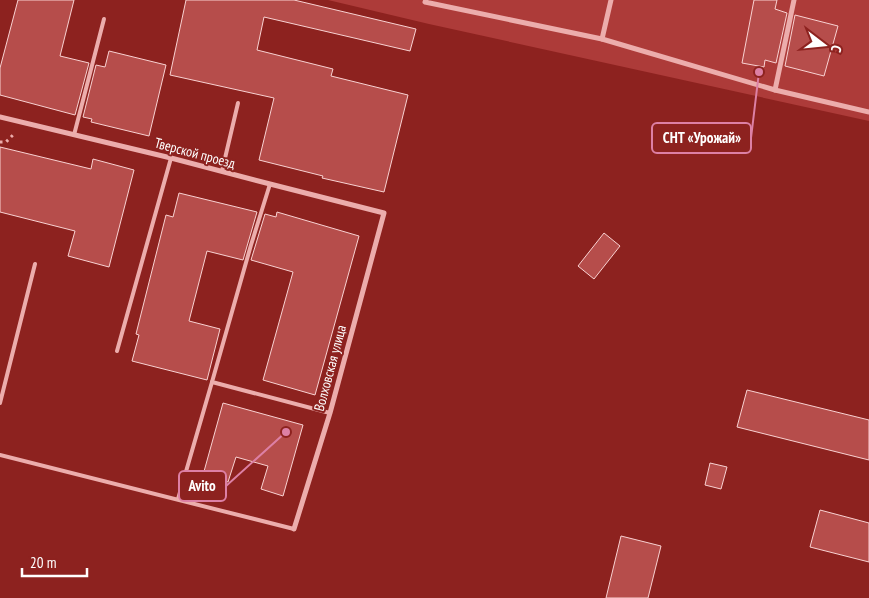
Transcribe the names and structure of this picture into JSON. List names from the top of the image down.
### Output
{
  "streets": {
    "street": ["Тверской проезд", "Волховская улица"]
  },
  "crossings": [
    ["Тверской проезд", "Волховская улица"]
  ],
  "places": ["СНТ «Урожай»", "Avito"],
  "scale_bar": "20 m",
  "north": "right"
}
